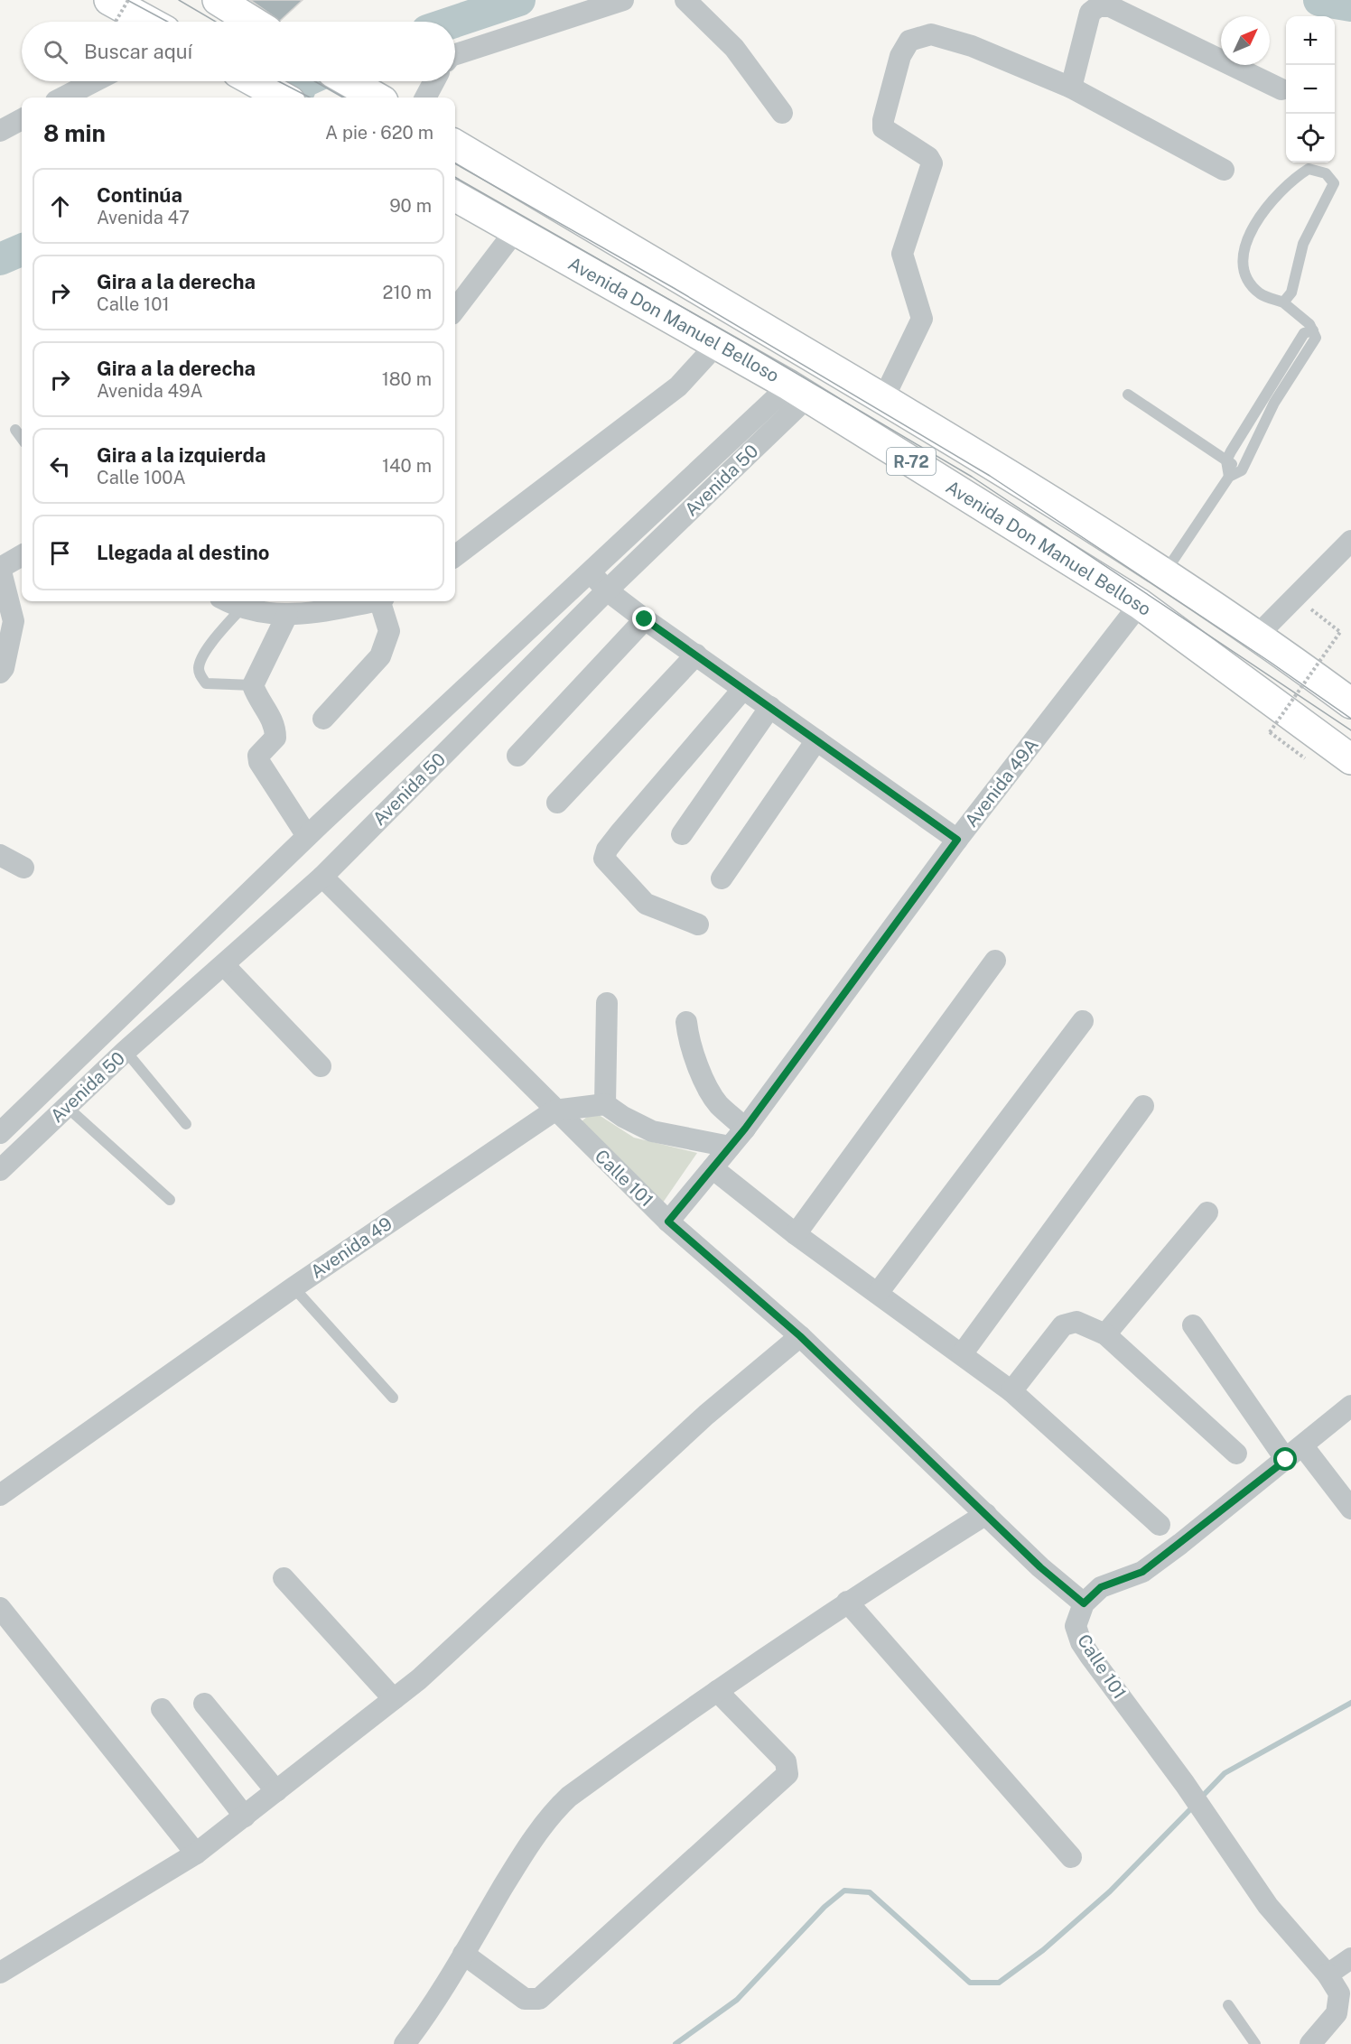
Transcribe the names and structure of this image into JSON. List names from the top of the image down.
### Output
{
  "streets": {
    "main road": ["Avenida Don Manuel Belloso", "R-72"],
    "street": [
      "Avenida 50",
      "Avenida 49A",
      "Calle 101",
      "Avenida 49"
    ]
  },
  "crossings": [
    ["Avenida Don Manuel Belloso", "Avenida 50"],
    ["Avenida Don Manuel Belloso", "Avenida 49A"],
    ["Avenida 50", "Calle 101"],
    ["Avenida 49A", "Calle 101"],
    ["Calle 101", "Avenida 49"]
  ],
  "north": "top right",
  "page": {
    "map_buttons": ["+", "−"],
    "search": "Buscar aquí",
    "heading": ["8 min", "A pie · 620 m"],
    "list": [
      ["Continúa", "Avenida 47", "90 m"],
      ["Gira a la derecha", "Calle 101", "210 m"],
      ["Gira a la derecha", "Avenida 49A", "180 m"],
      ["Gira a la izquierda", "Calle 100A", "140 m"],
      "Llegada al destino"
    ]
  }
}
